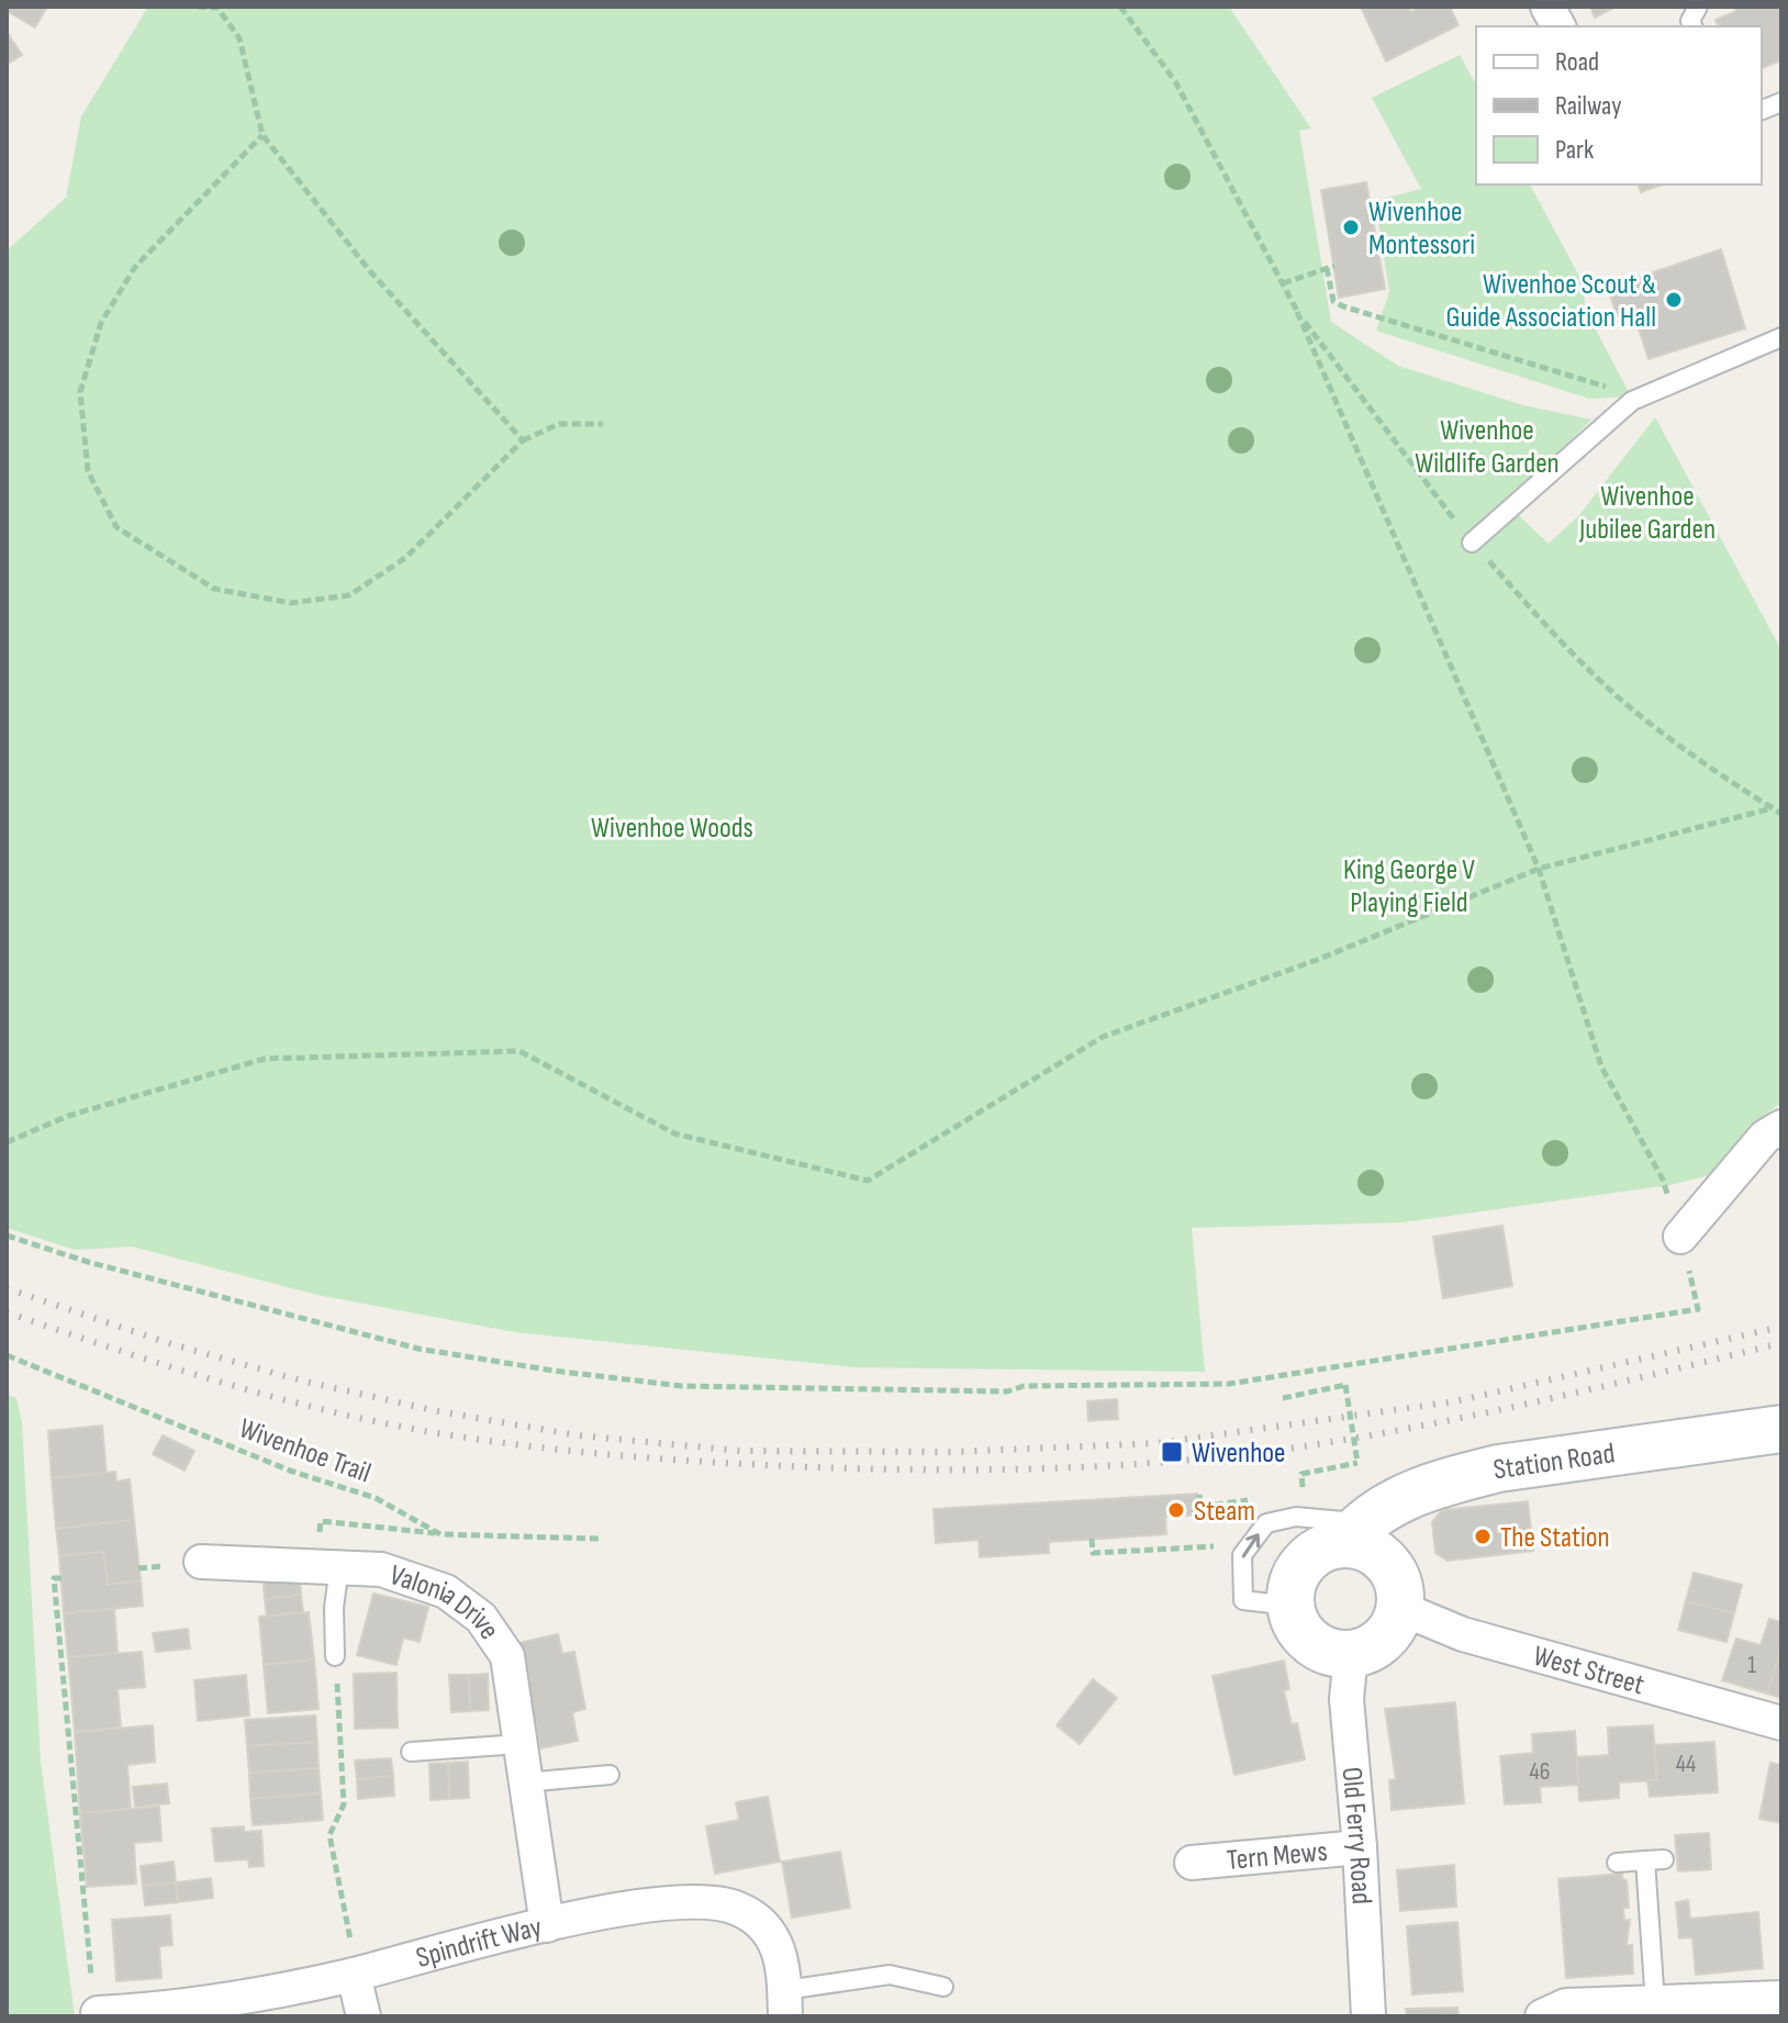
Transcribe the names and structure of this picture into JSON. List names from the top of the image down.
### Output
{
  "streets": {
    "main road": ["Station Road"],
    "street": [
      "Valonia Drive",
      "West Street",
      "Old Ferry Road",
      "Tern Mews",
      "Spindrift Way"
    ],
    "path": ["Wivenhoe Trail"]
  },
  "crossings": [
    ["Station Road", "West Street"],
    ["Station Road", "Old Ferry Road"],
    ["Valonia Drive", "Spindrift Way"],
    ["West Street", "Old Ferry Road"],
    ["Old Ferry Road", "Tern Mews"]
  ],
  "parks": [
    "Wivenhoe Wildlife Garden",
    "Wivenhoe Jubilee Garden",
    "Wivenhoe Woods",
    "King George V Playing Field"
  ],
  "places": {
    "other": [
      "Wivenhoe Montessori",
      "Wivenhoe Scout & Guide Association Hall",
      "Steam",
      "The Station"
    ],
    "transit": ["Wivenhoe"]
  },
  "house_numbers": ["1", "44", "46"],
  "legend": ["Road", "Railway", "Park"]
}
